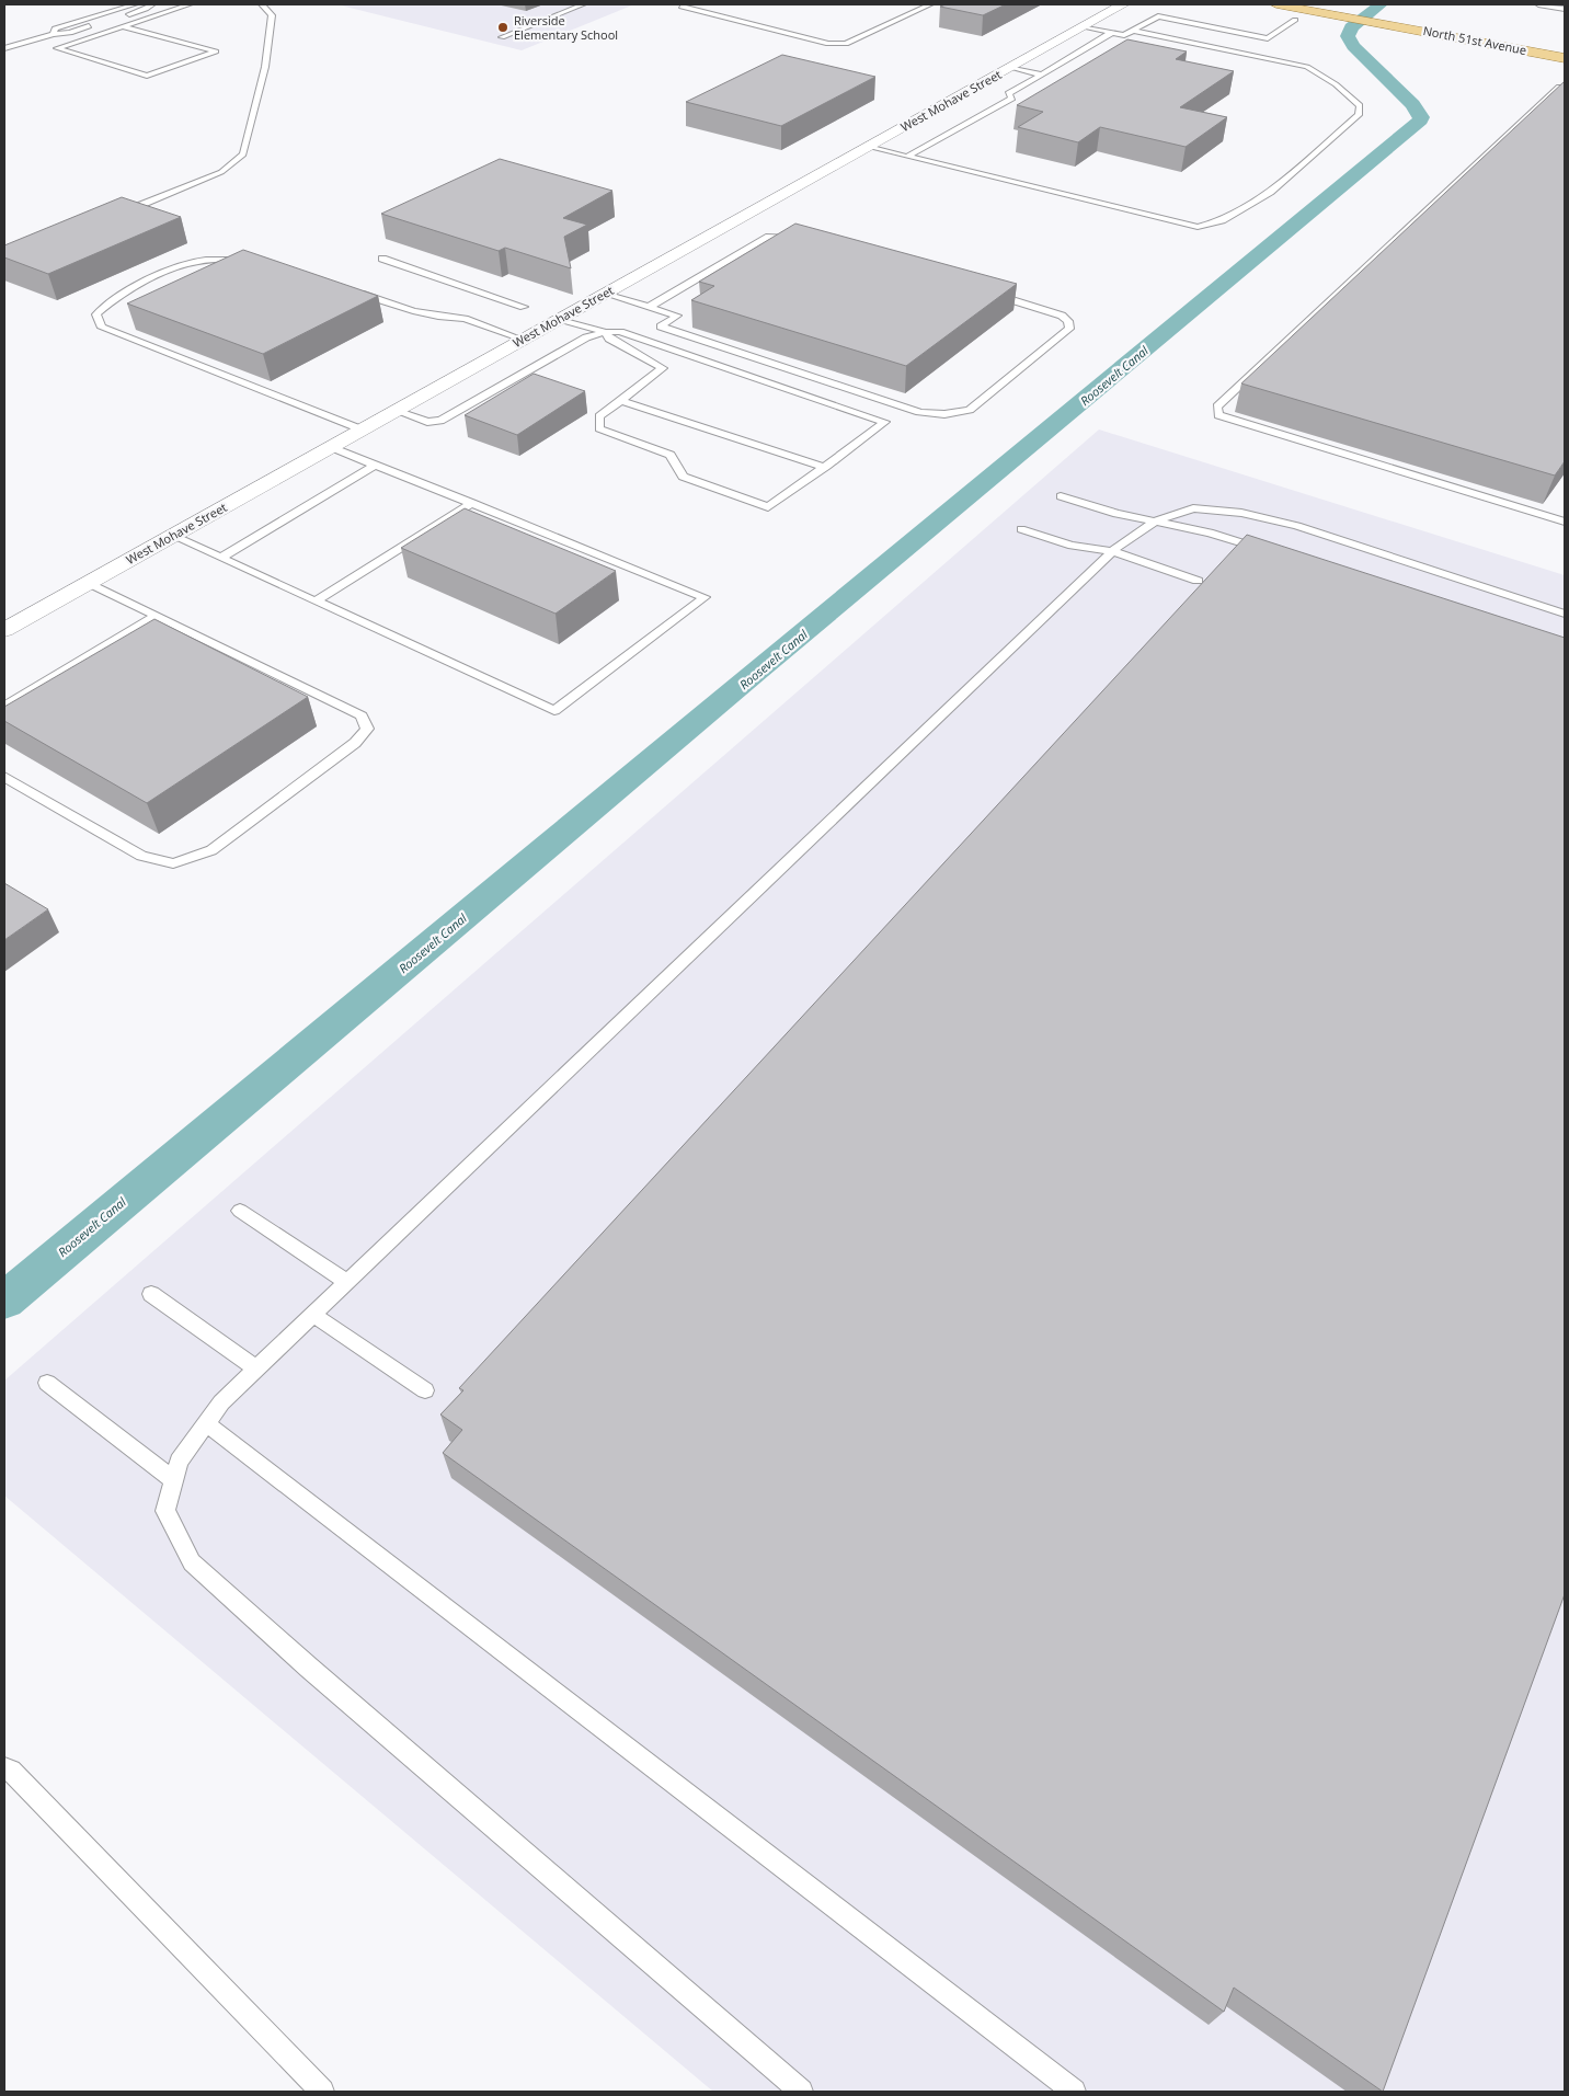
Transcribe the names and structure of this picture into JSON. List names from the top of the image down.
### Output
{
  "streets": {
    "main road": ["North 51st Avenue"],
    "street": ["West Mohave Street"]
  },
  "water": ["Roosevelt Canal"],
  "places": ["Riverside Elementary School"]
}
